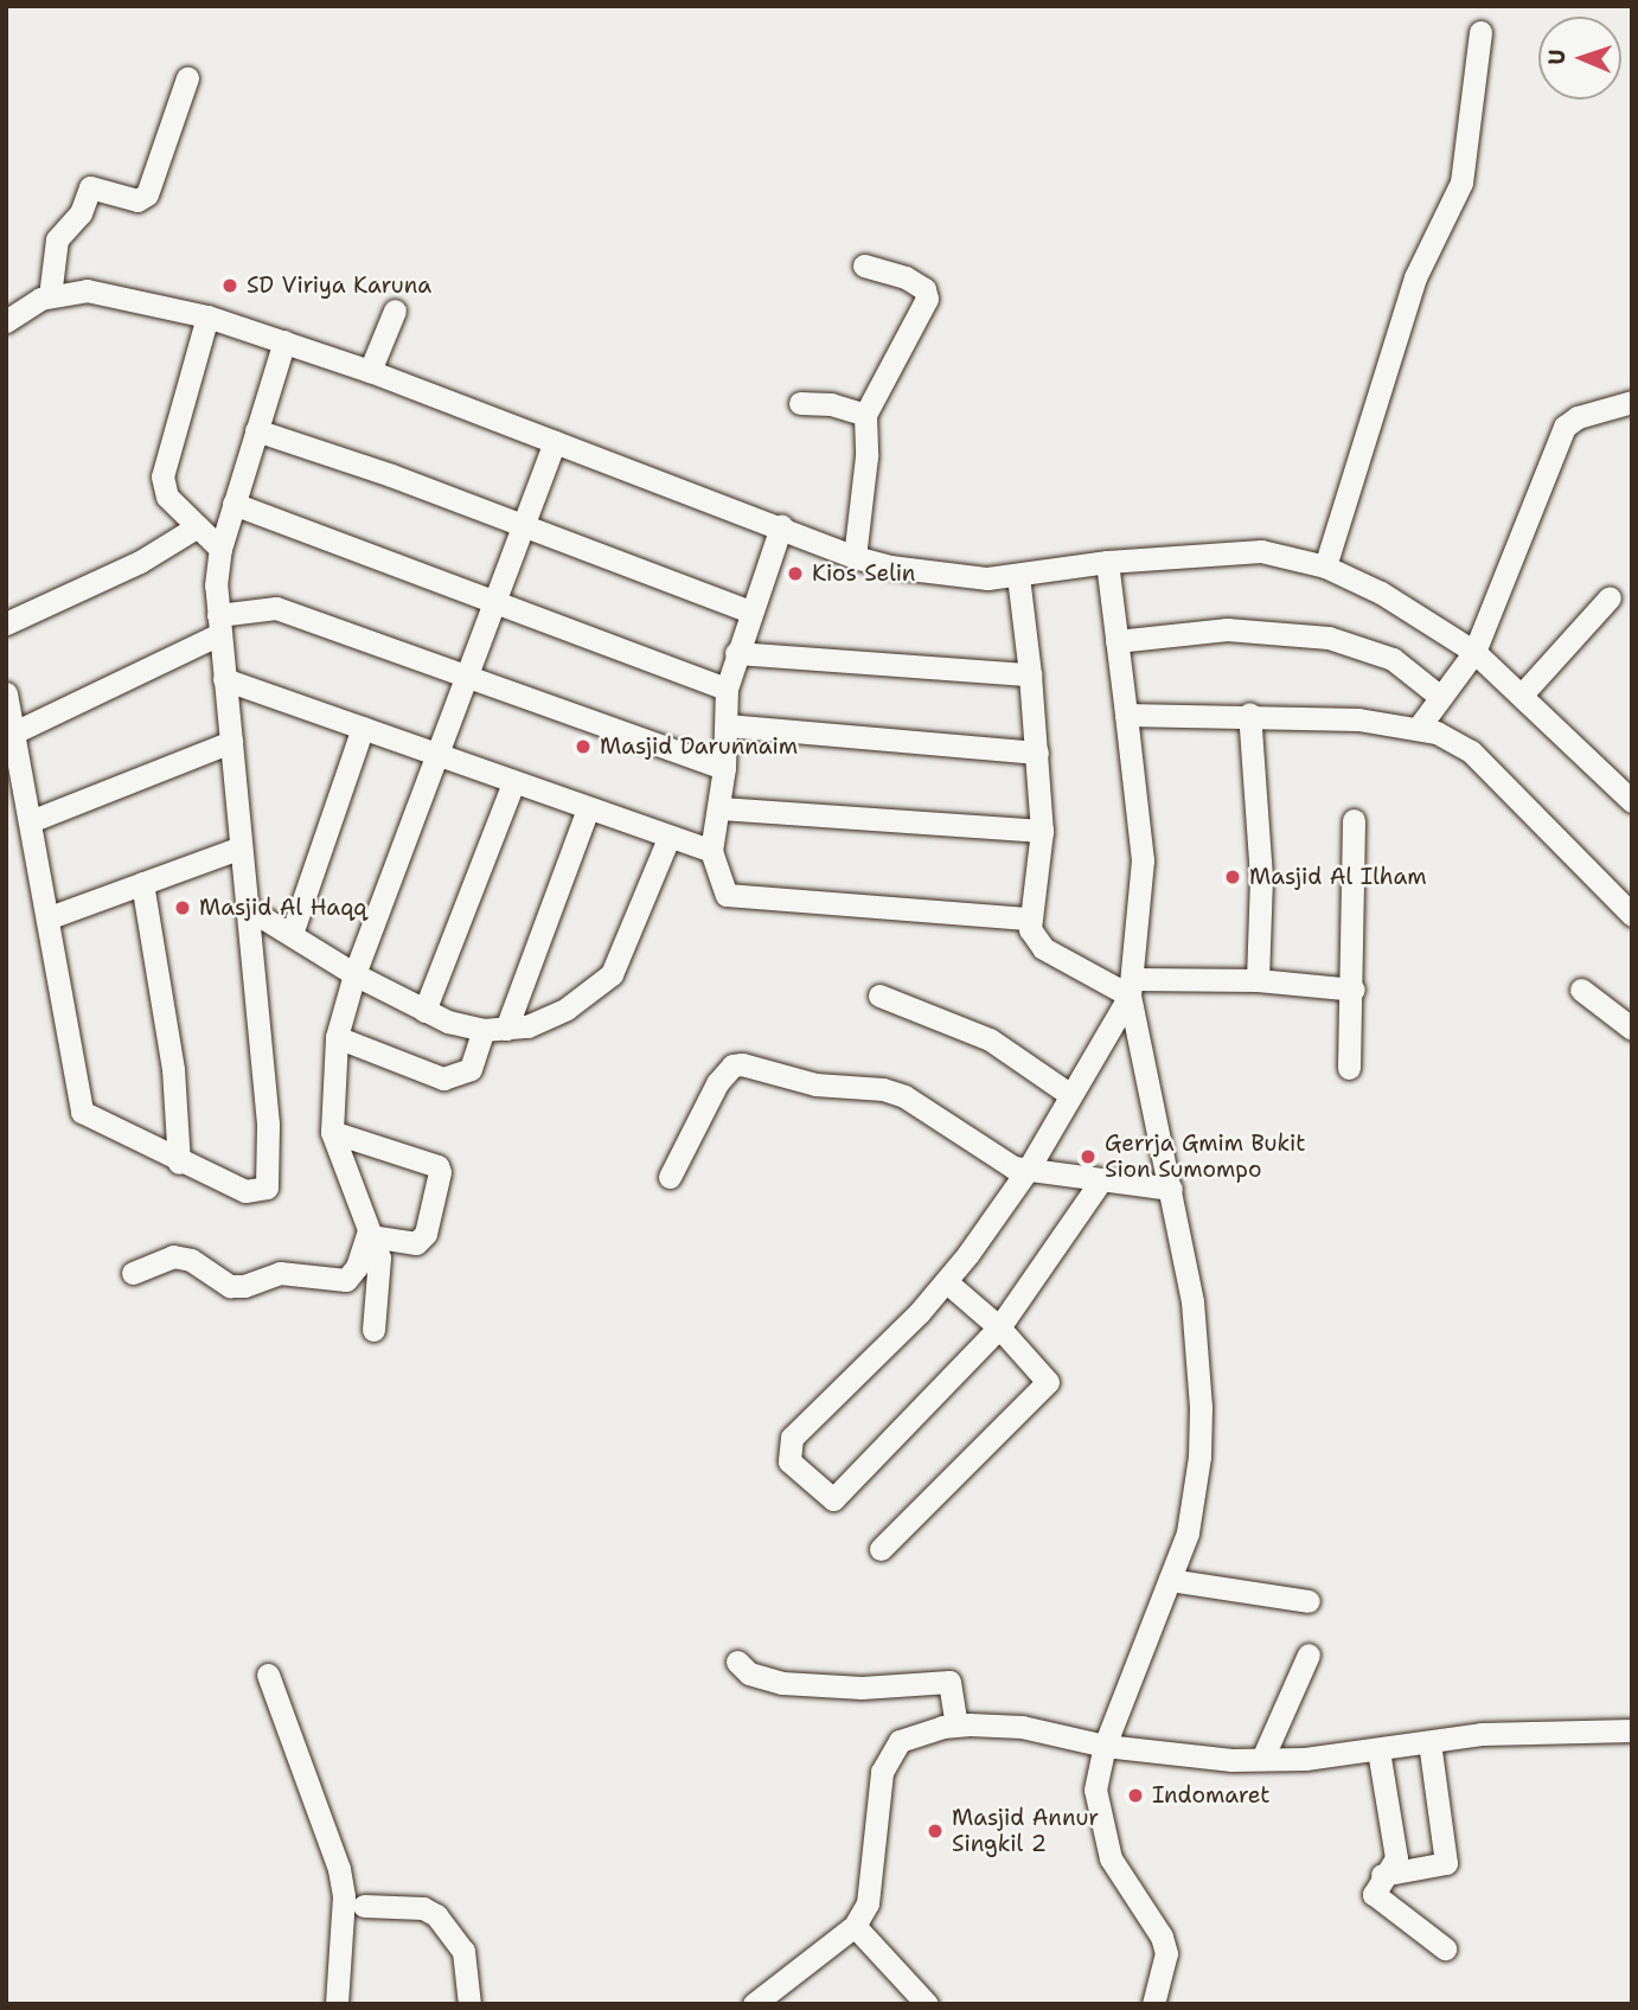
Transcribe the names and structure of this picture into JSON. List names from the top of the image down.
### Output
{
  "places": [
    "SD Viriya Karuna",
    "Kios Selin",
    "Masjid Darunnaim",
    "Masjid Al Ilham",
    "Masjid Al Haqq",
    "Gerrja Gmim Bukit Sion Sumompo",
    "Indomaret",
    "Masjid Annur Singkil 2"
  ],
  "north": "left"
}
